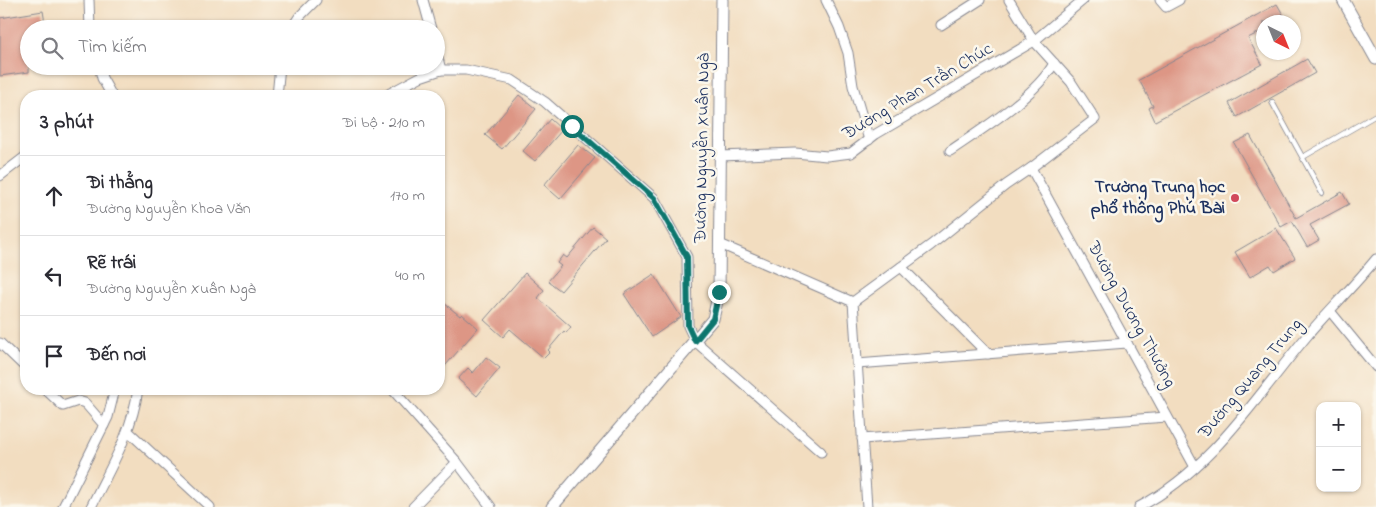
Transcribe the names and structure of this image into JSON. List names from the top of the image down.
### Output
{
  "streets": {
    "street": [
      "Đường Phan Trần Chúc",
      "Đường Nguyễn Xuân Ngà",
      "Đường Dương Thưởng",
      "Đường Quang Trung"
    ]
  },
  "crossings": [
    ["Đường Phan Trần Chúc", "Đường Nguyễn Xuân Ngà"],
    ["Đường Dương Thưởng", "Đường Quang Trung"]
  ],
  "places": ["Trường Trung học phổ thông Phú Bài"],
  "north": "bottom right",
  "page": {
    "search": "Tìm kiếm",
    "heading": ["3 phút", "Đi bộ · 210 m"],
    "list": [
      ["Đi thẳng", "Đường Nguyễn Khoa Văn", "170 m"],
      ["Rẽ trái", "Đường Nguyễn Xuân Ngà", "40 m"],
      "Đến nơi"
    ],
    "map_buttons": ["+", "−"]
  }
}
